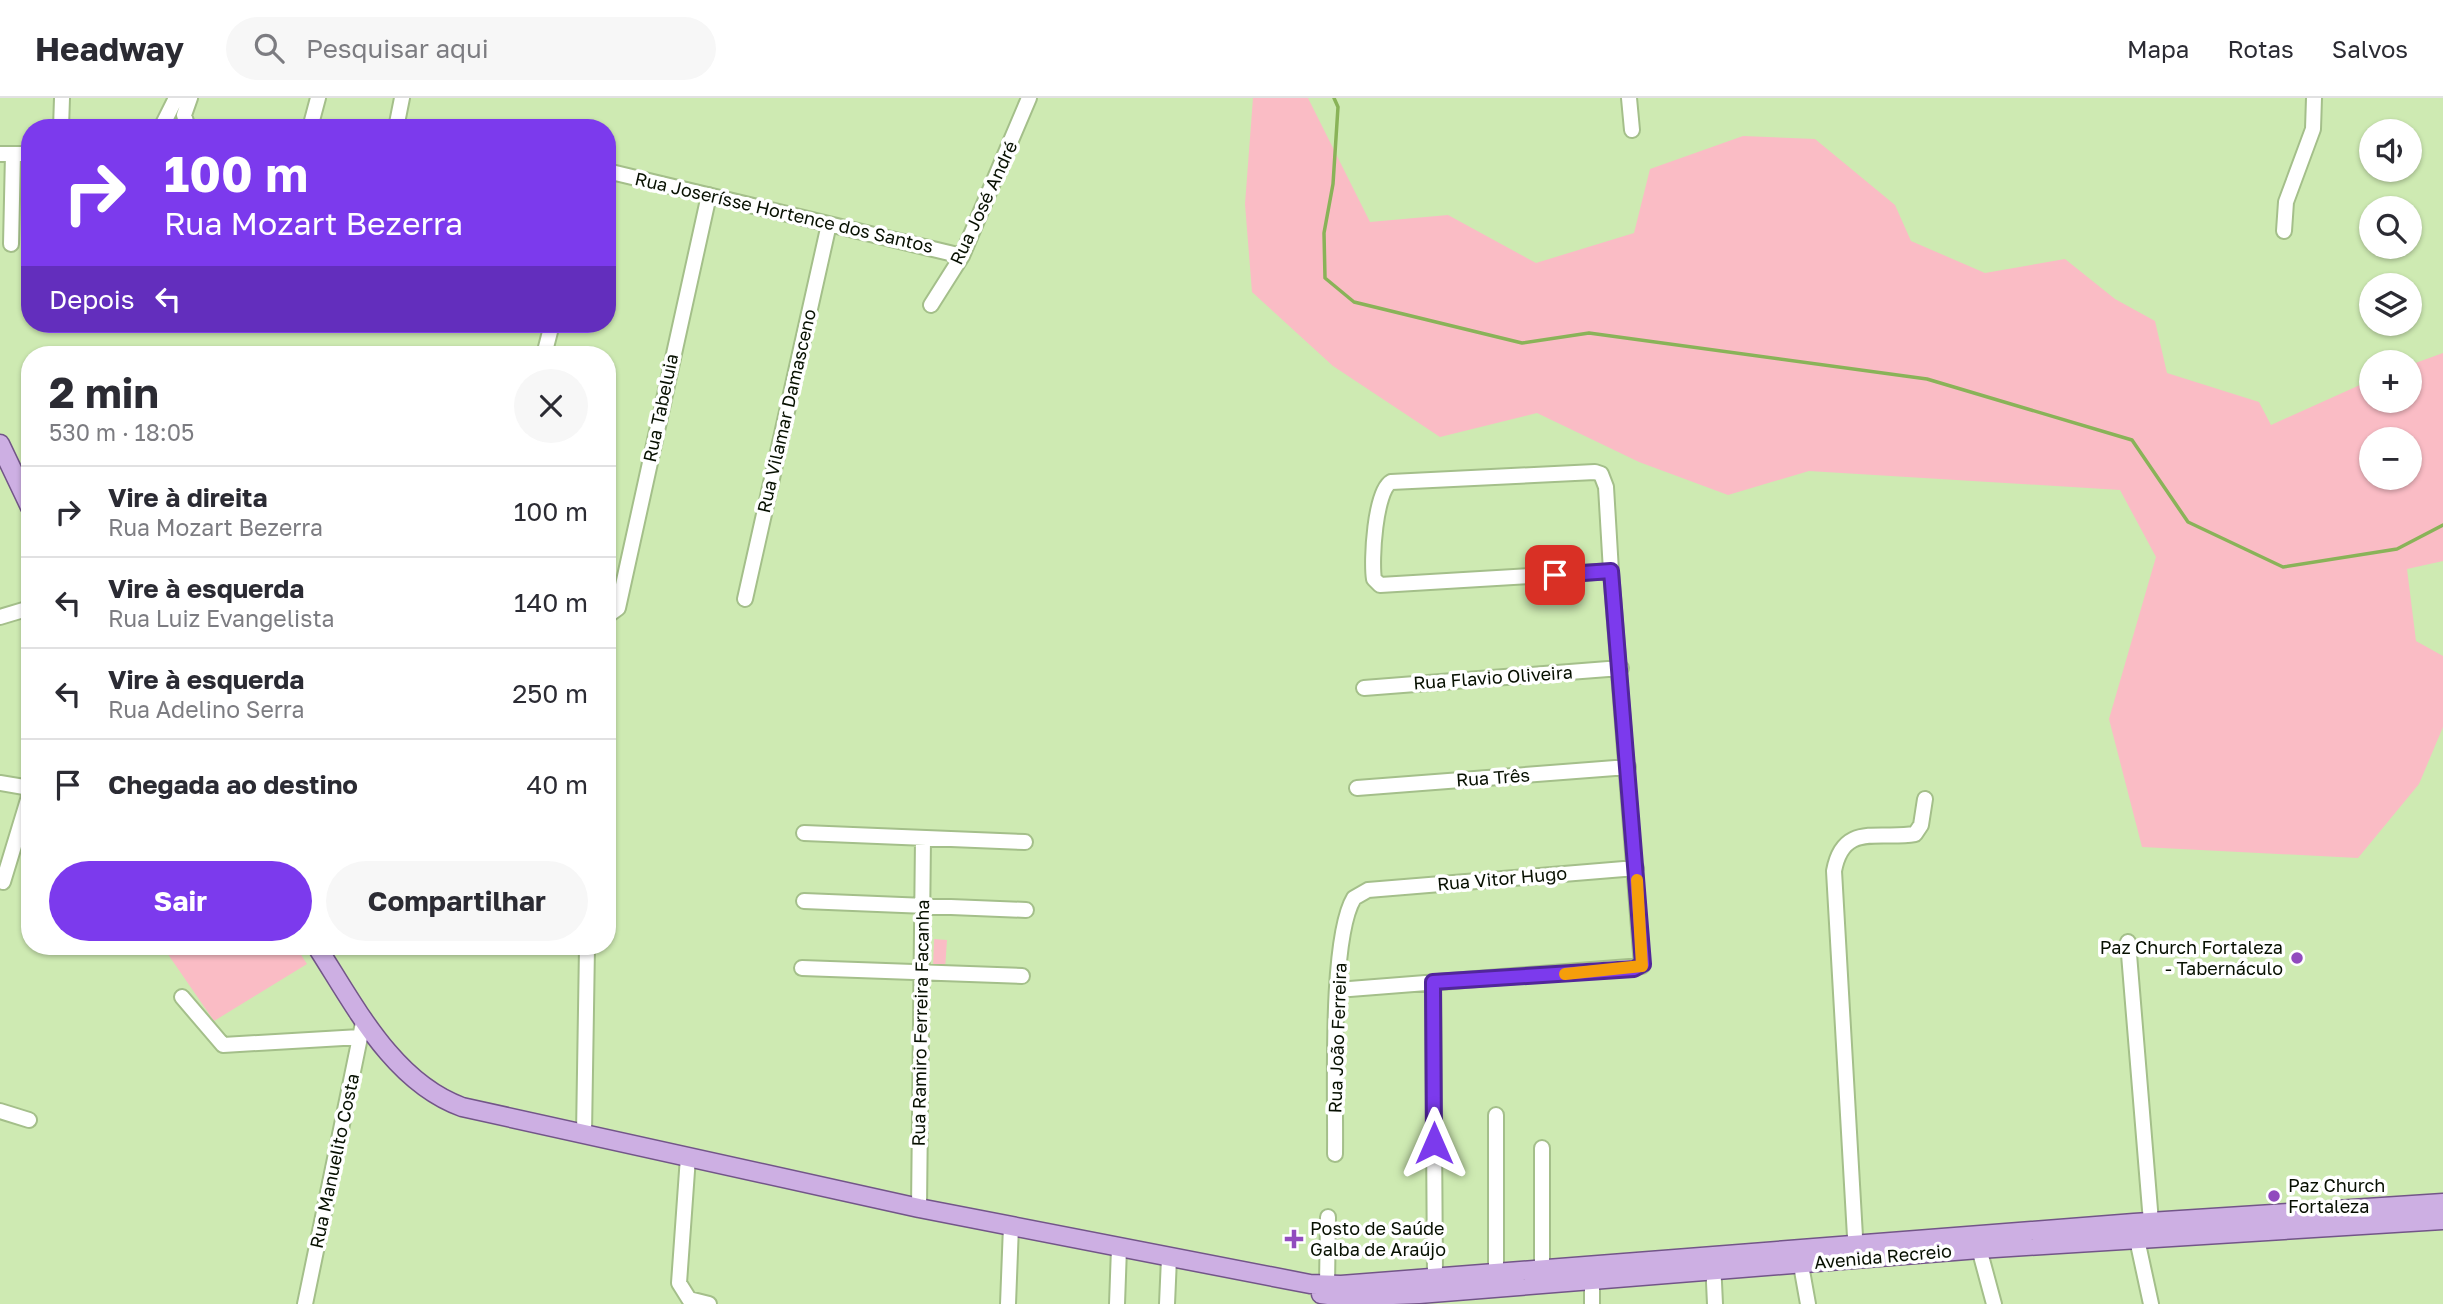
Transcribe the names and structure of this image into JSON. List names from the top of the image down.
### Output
{
  "streets": {
    "main road": ["Avenida Recreio"],
    "street": [
      "Rua José André",
      "Rua Joserísse Hortence dos Santos",
      "Rua Tabeluia",
      "Rua Vilamar Damasceno",
      "Rua Flavio Oliveira",
      "Rua Três",
      "Rua Vitor Hugo",
      "Rua Ramiro Ferreira Facanha",
      "Rua João Ferreira",
      "Rua Manuelito Costa"
    ]
  },
  "crossings": [
    ["Rua José André", "Rua Joserísse Hortence dos Santos"],
    ["Rua Joserísse Hortence dos Santos", "Rua Tabeluia"],
    ["Rua Joserísse Hortence dos Santos", "Rua Vilamar Damasceno"],
    ["Rua Vitor Hugo", "Rua João Ferreira"]
  ],
  "places": {
    "other": ["Paz Church Fortaleza - Tabernáculo", "Paz Church Fortaleza"],
    "health": ["Posto de Saúde Galba de Araújo"]
  },
  "page": {
    "header": "Headway",
    "search": "Pesquisar aqui",
    "nav": ["Mapa", "Rotas", "Salvos"],
    "map_buttons": ["+", "−"],
    "turn": ["100 m", "Rua Mozart Bezerra"],
    "then": "Depois",
    "heading": ["2 min", "530 m · 18:05"],
    "list": [
      {
        "name": "Vire à direita",
        "note": "Rua Mozart Bezerra",
        "value": "100 m"
      },
      {
        "name": "Vire à esquerda",
        "note": "Rua Luiz Evangelista",
        "value": "140 m"
      },
      {
        "name": "Vire à esquerda",
        "note": "Rua Adelino Serra",
        "value": "250 m"
      },
      {
        "name": "Chegada ao destino",
        "value": "40 m"
      }
    ],
    "buttons": ["Sair", "Compartilhar"]
  }
}
